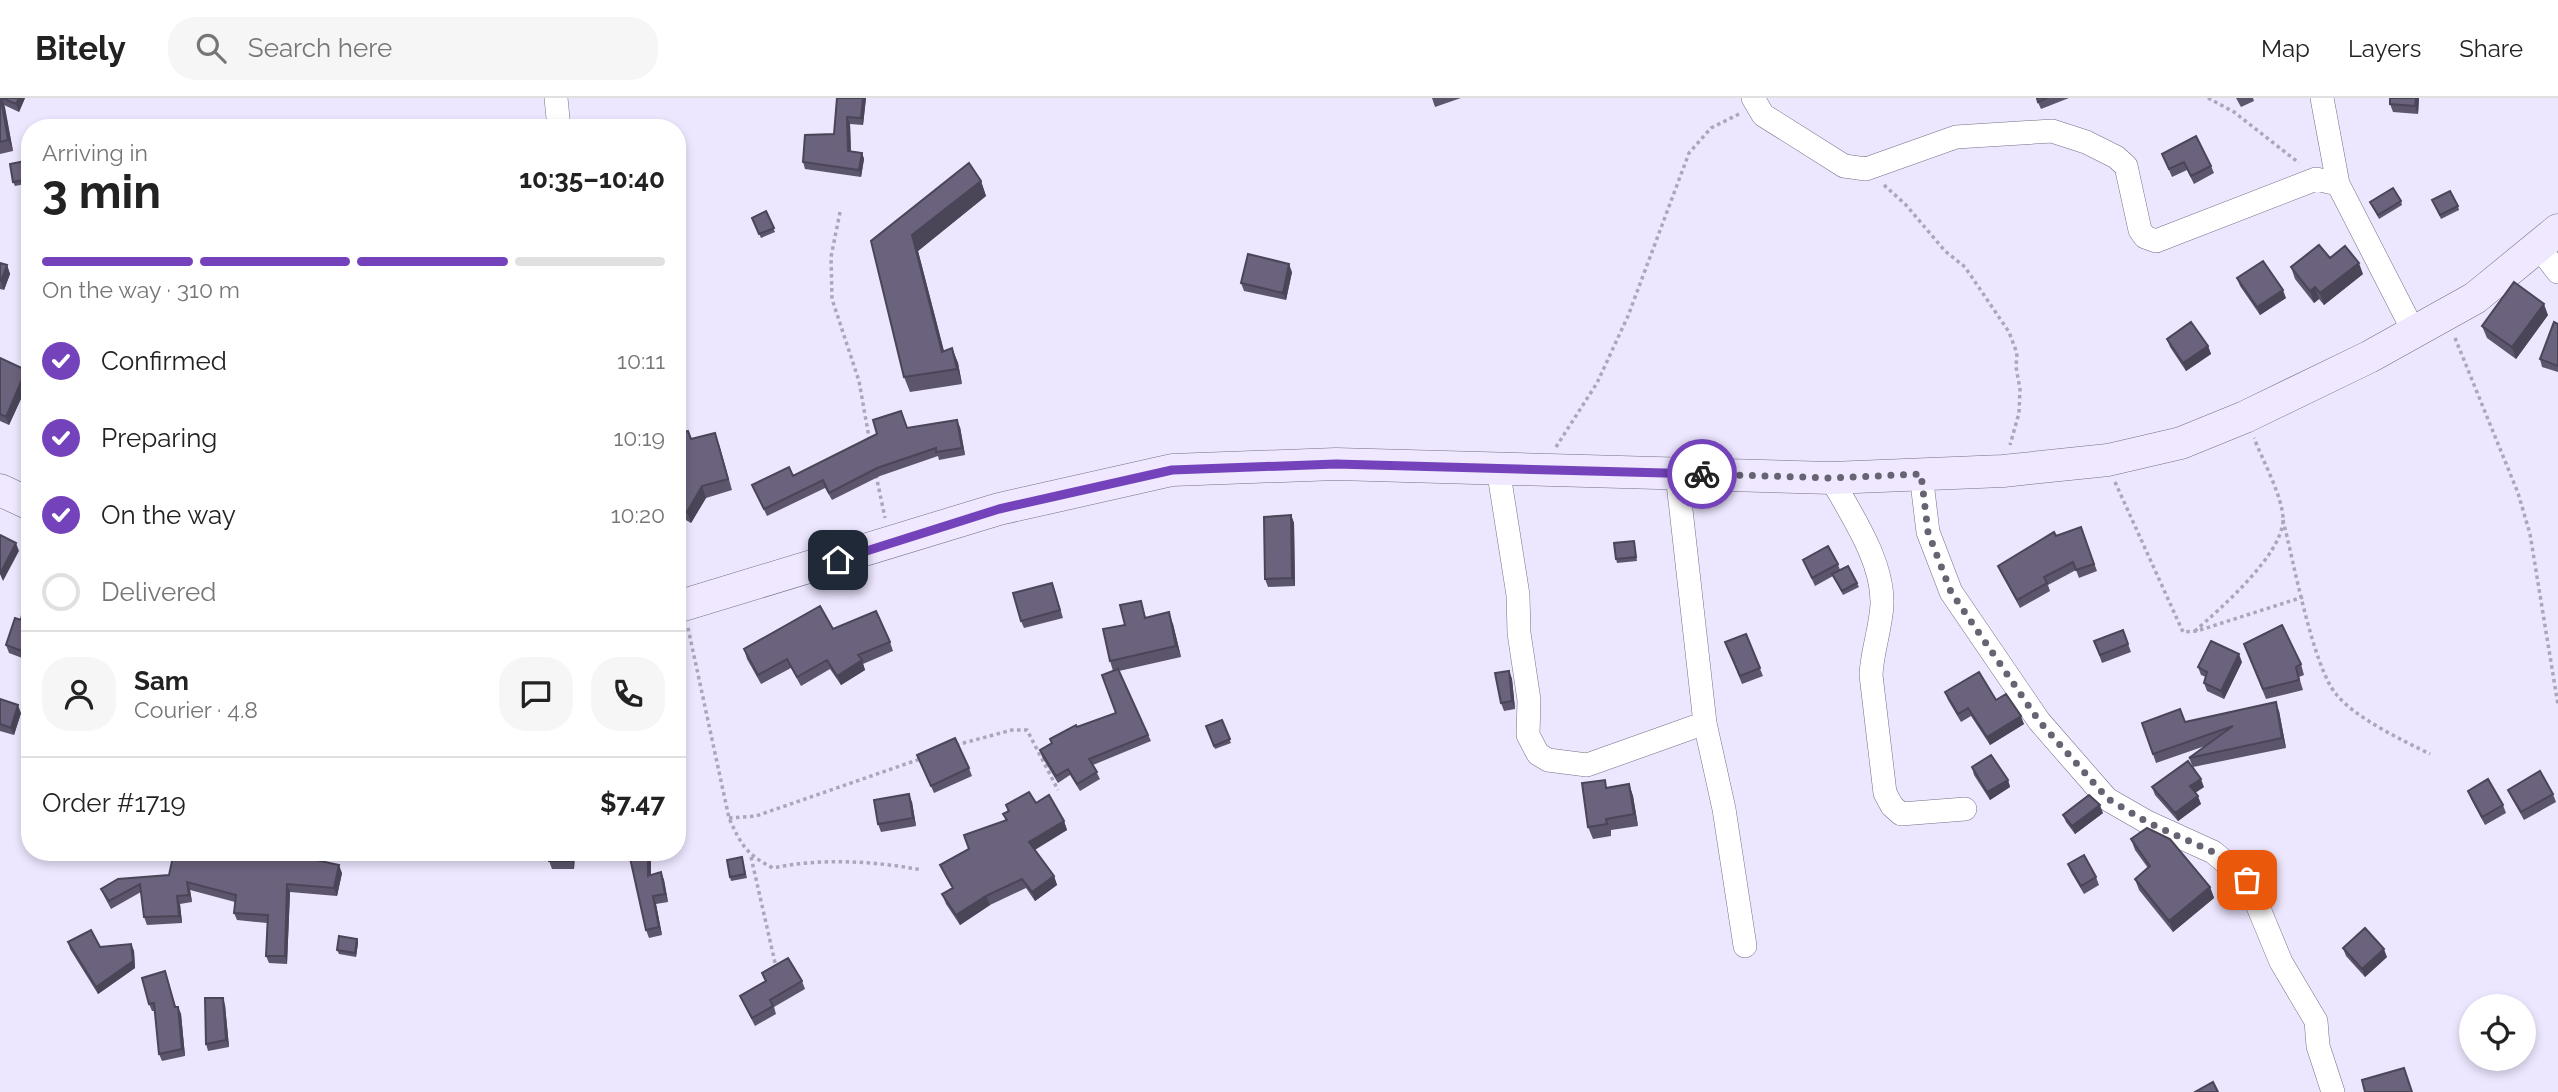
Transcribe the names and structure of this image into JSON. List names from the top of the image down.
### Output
{
  "page": {
    "header": "Bitely",
    "search": "Search here",
    "nav": ["Map", "Layers", "Share"],
    "heading": ["3 min", "Arriving in", "10:35–10:40"],
    "panel": [
      "Sam",
      "Courier · 4.8",
      "Order #1719",
      "$7.47"
    ],
    "bar": "On the way · 310 m",
    "list": [
      ["Confirmed", "10:11"],
      ["Preparing", "10:19"],
      ["On the way", "10:20"],
      "Delivered"
    ]
  }
}
